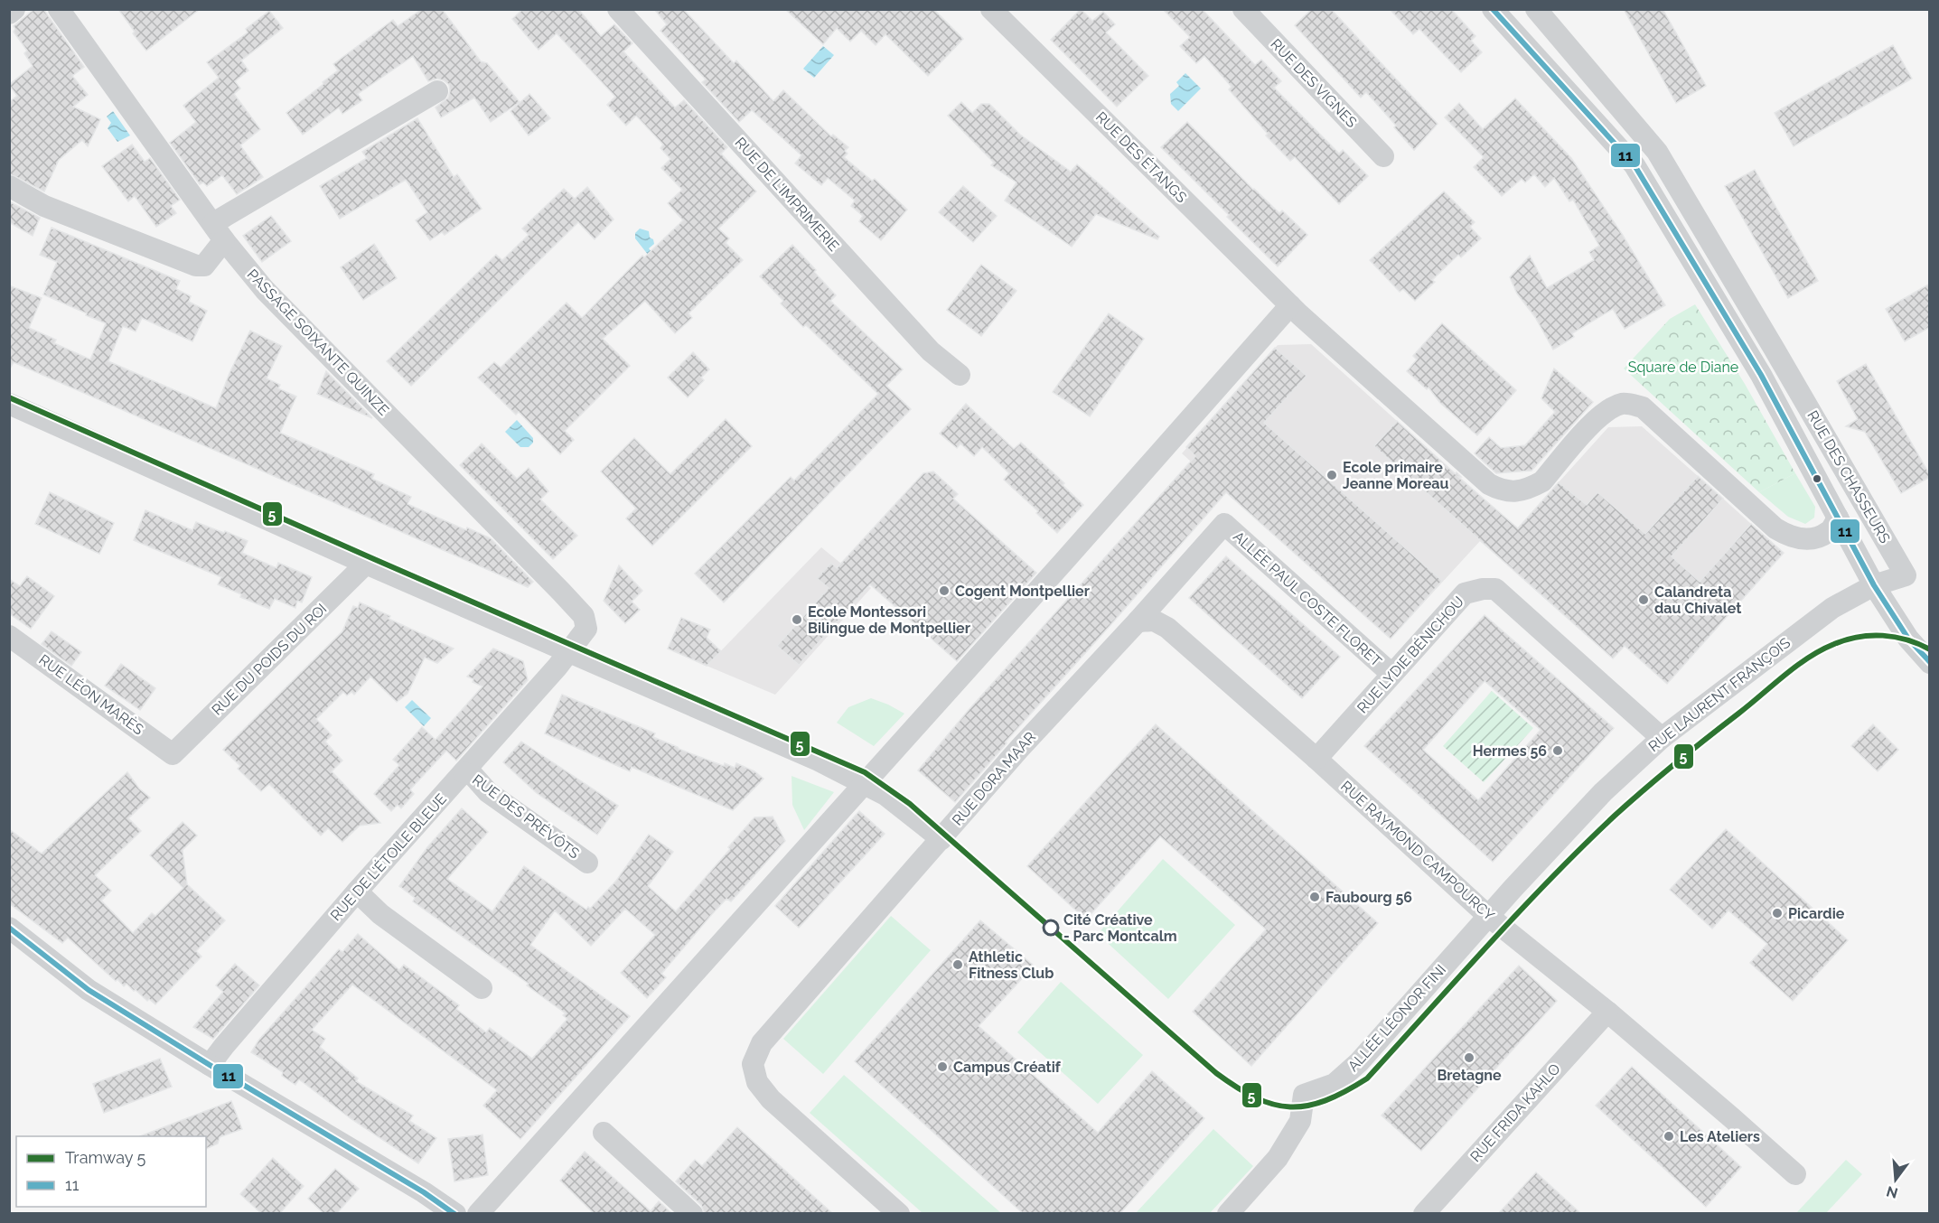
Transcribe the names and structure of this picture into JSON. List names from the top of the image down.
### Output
{
  "streets": {
    "street": [
      "RUE DES VIGNES",
      "RUE DES ÉTANGS",
      "RUE DE L'IMPRIMERIE",
      "PASSAGE SOIXANTE QUINZE",
      "RUE DES CHASSEURS",
      "ALLÉE PAUL COSTE FLORET",
      "RUE LYDIE BÉNICHOU",
      "RUE DU POIDS DU ROI",
      "RUE LÉON MARÈS",
      "RUE LAURENT FRANÇOIS",
      "RUE DORA MAAR",
      "RUE DES PRÉVÔTS",
      "RUE RAYMOND CAMPOURCY",
      "RUE DE L'ÉTOILE BLEUE",
      "ALLÉE LÉONOR FINI",
      "RUE FRIDA KAHLO"
    ]
  },
  "crossings": [
    ["RUE DES ÉTANGS", "RUE DES CHASSEURS"],
    ["PASSAGE SOIXANTE QUINZE", "RUE DE L'ÉTOILE BLEUE"],
    ["RUE DES CHASSEURS", "RUE LAURENT FRANÇOIS"],
    ["ALLÉE PAUL COSTE FLORET", "RUE LYDIE BÉNICHOU"],
    ["ALLÉE PAUL COSTE FLORET", "RUE DORA MAAR"],
    ["RUE LYDIE BÉNICHOU", "RUE LAURENT FRANÇOIS"],
    ["RUE LYDIE BÉNICHOU", "RUE RAYMOND CAMPOURCY"],
    ["RUE DU POIDS DU ROI", "RUE LÉON MARÈS"],
    ["RUE LAURENT FRANÇOIS", "RUE RAYMOND CAMPOURCY"],
    ["RUE LAURENT FRANÇOIS", "ALLÉE LÉONOR FINI"],
    ["RUE DORA MAAR", "RUE RAYMOND CAMPOURCY"],
    ["RUE DES PRÉVÔTS", "RUE DE L'ÉTOILE BLEUE"],
    ["RUE RAYMOND CAMPOURCY", "ALLÉE LÉONOR FINI"],
    ["RUE RAYMOND CAMPOURCY", "RUE FRIDA KAHLO"]
  ],
  "parks": ["Square de Diane"],
  "places": [
    "Ecole primaire Jeanne Moreau",
    "Cogent Montpellier",
    "Calandreta dau Chivalet",
    "Ecole Montessori Bilingue de Montpellier",
    "Hermes 56",
    "Faubourg 56",
    "Picardie",
    "Cité Créative - Parc Montcalm",
    "Athletic Fitness Club",
    "Bretagne",
    "Campus Créatif",
    "Les Ateliers"
  ],
  "lines": ["transit line 11", "tram line 5"],
  "legend": ["Tramway 5", "11"],
  "north": "bottom"
}
